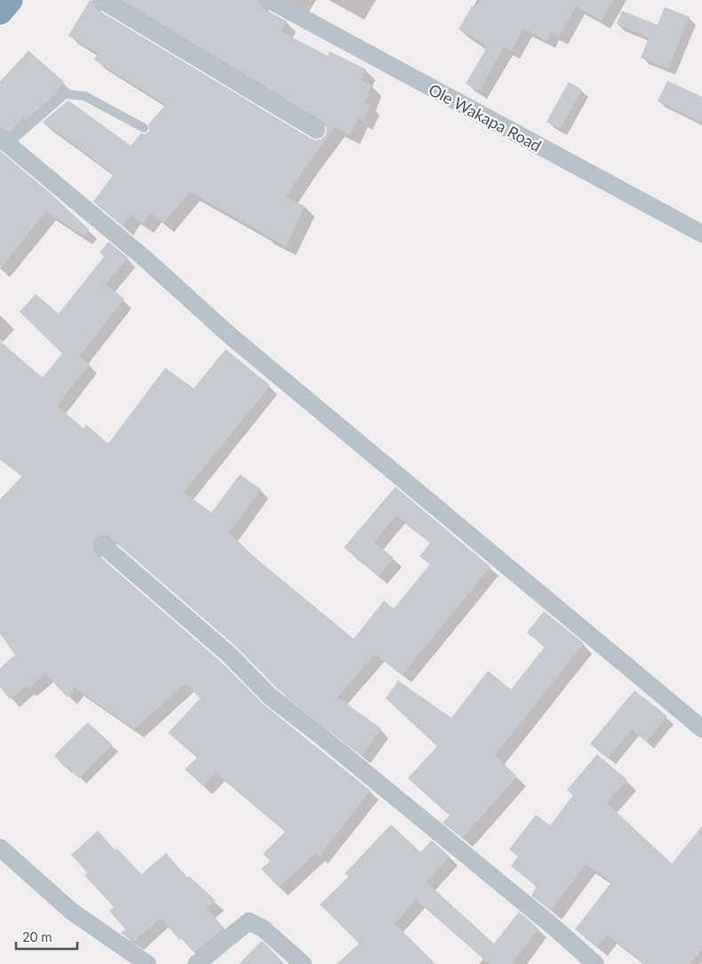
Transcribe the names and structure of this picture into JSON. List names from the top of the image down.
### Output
{
  "streets": {
    "street": ["Ole Wakapa Road"]
  },
  "scale_bar": "20 m"
}
